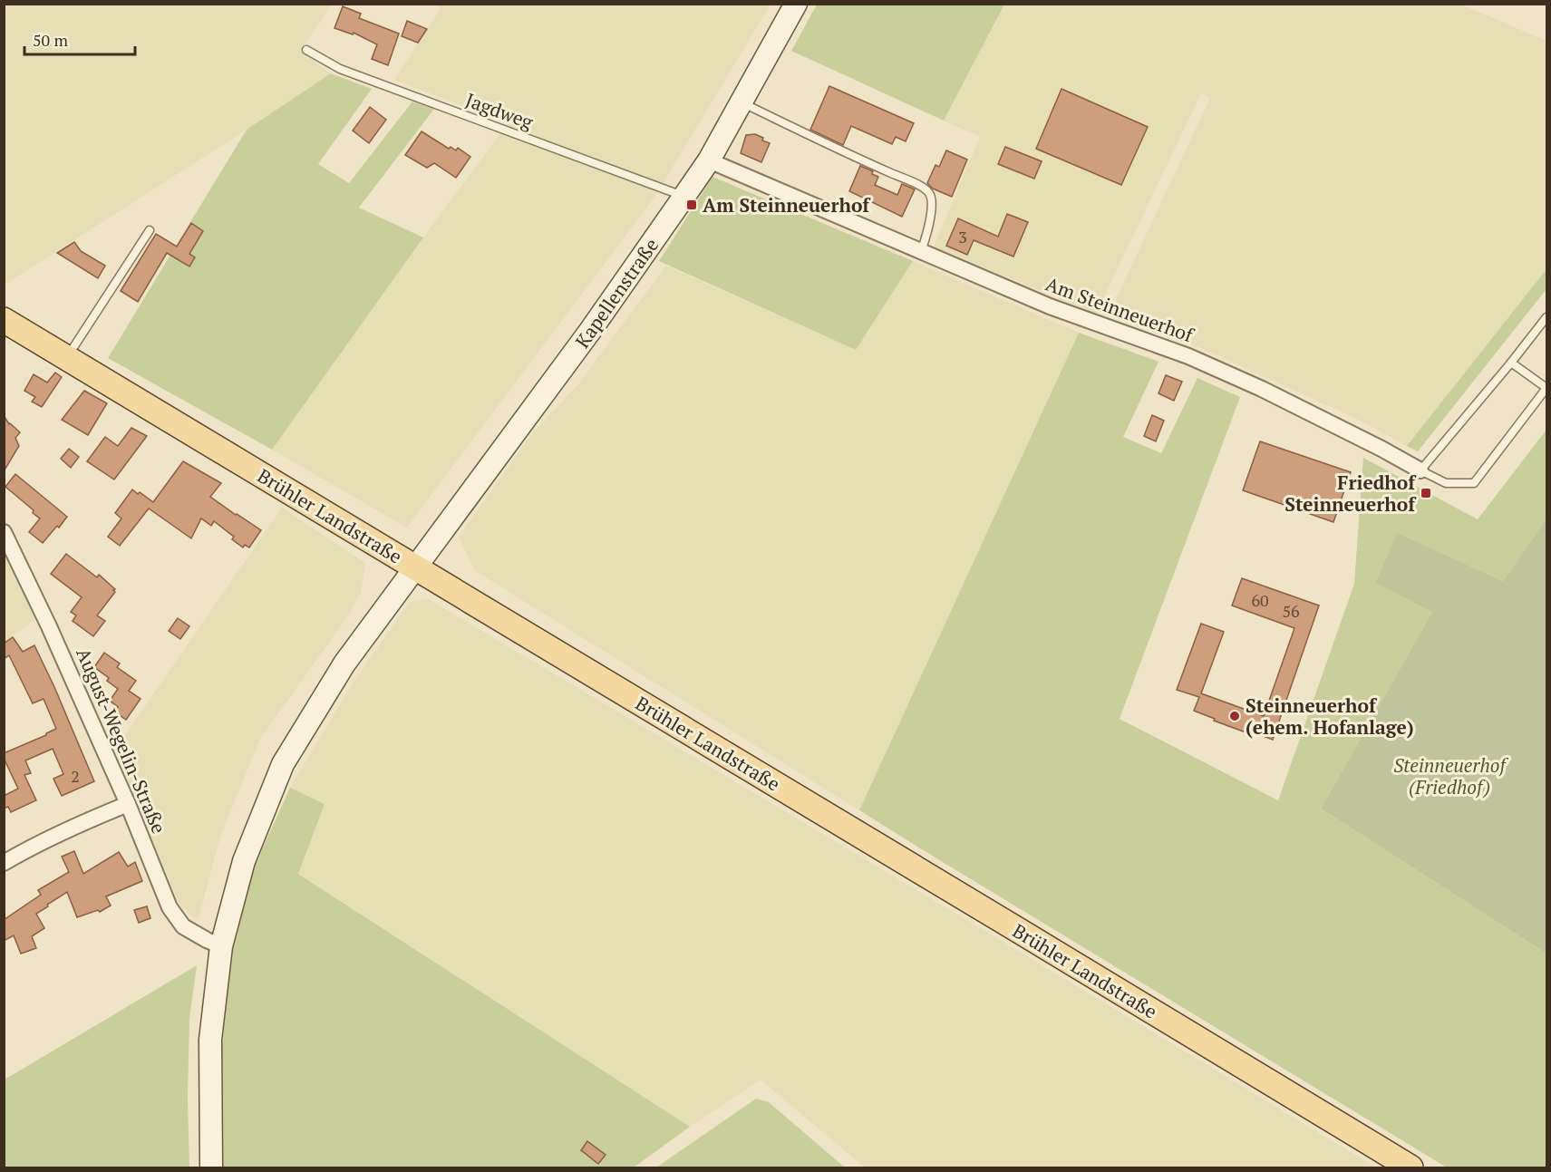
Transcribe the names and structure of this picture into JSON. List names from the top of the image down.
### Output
{
  "streets": {
    "main road": ["Kapellenstraße", "Brühler Landstraße"],
    "street": ["Am Steinneuerhof", "August-Wegelin-Straße"],
    "lane": ["Jagdweg"]
  },
  "crossings": [
    ["Jagdweg", "Kapellenstraße"],
    ["Kapellenstraße", "Am Steinneuerhof"],
    ["Kapellenstraße", "Brühler Landstraße"],
    ["Kapellenstraße", "August-Wegelin-Straße"]
  ],
  "parks": ["Steinneuerhof (Friedhof)"],
  "places": {
    "transit": ["Am Steinneuerhof", "Friedhof Steinneuerhof"],
    "other": ["Steinneuerhof (ehem. Hofanlage)"]
  },
  "house_numbers": [
    "3",
    "60",
    "56",
    "2"
  ],
  "scale_bar": "50 m"
}
